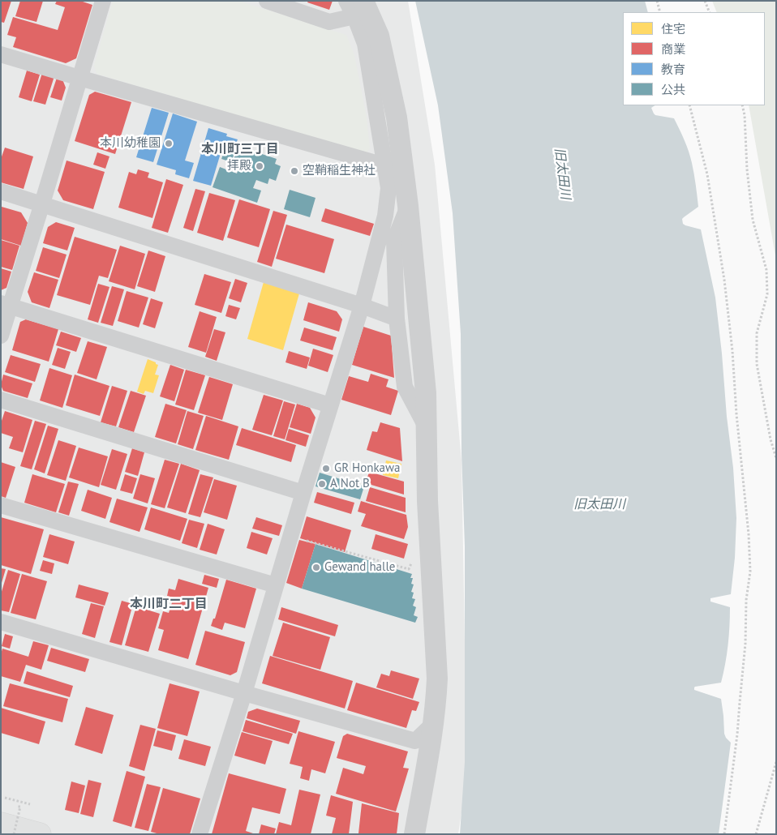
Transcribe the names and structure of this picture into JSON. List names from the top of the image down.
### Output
{
  "districts": ["本川町三丁目", "本川町二丁目"],
  "water": ["旧太田川"],
  "places": [
    "本川幼稚園",
    "拝殿",
    "空鞘稲生神社",
    "GR Honkawa",
    "A Not B",
    "Gewand halle"
  ],
  "legend": [
    "住宅",
    "商業",
    "教育",
    "公共"
  ]
}
